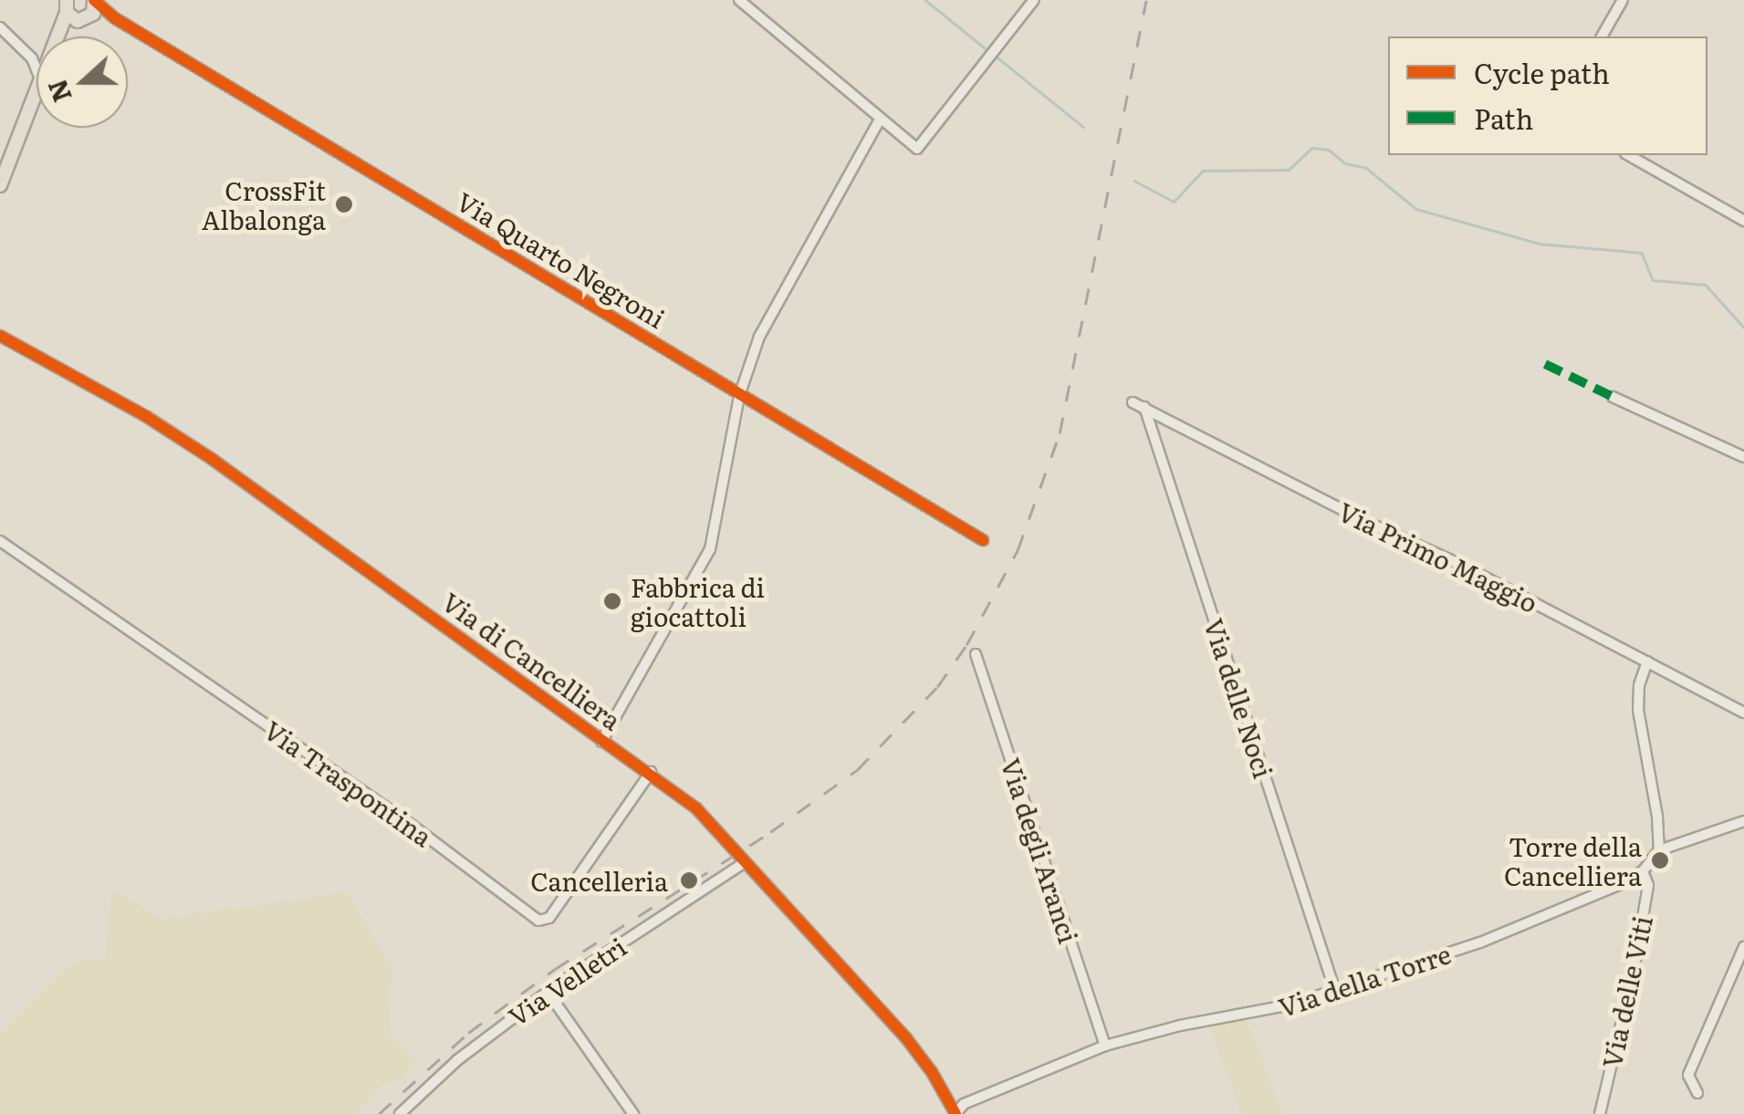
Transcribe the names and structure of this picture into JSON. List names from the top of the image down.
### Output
{
  "streets": {
    "street": [
      "Via Quarto Negroni",
      "Via Primo Maggio",
      "Via di Cancelliera",
      "Via delle Noci",
      "Via Traspontina",
      "Via degli Aranci",
      "Via della Torre",
      "Via Velletri",
      "Via delle Viti"
    ]
  },
  "crossings": [
    ["Via Primo Maggio", "Via delle Noci"],
    ["Via di Cancelliera", "Via Traspontina"],
    ["Via di Cancelliera", "Via della Torre"],
    ["Via di Cancelliera", "Via Velletri"],
    ["Via delle Noci", "Via della Torre"],
    ["Via degli Aranci", "Via della Torre"],
    ["Via della Torre", "Via delle Viti"]
  ],
  "places": [
    "CrossFit Albalonga",
    "Fabbrica di giocattoli",
    "Torre della Cancelliera",
    "Cancelleria"
  ],
  "legend": ["Cycle path", "Path"],
  "north": "left"
}
